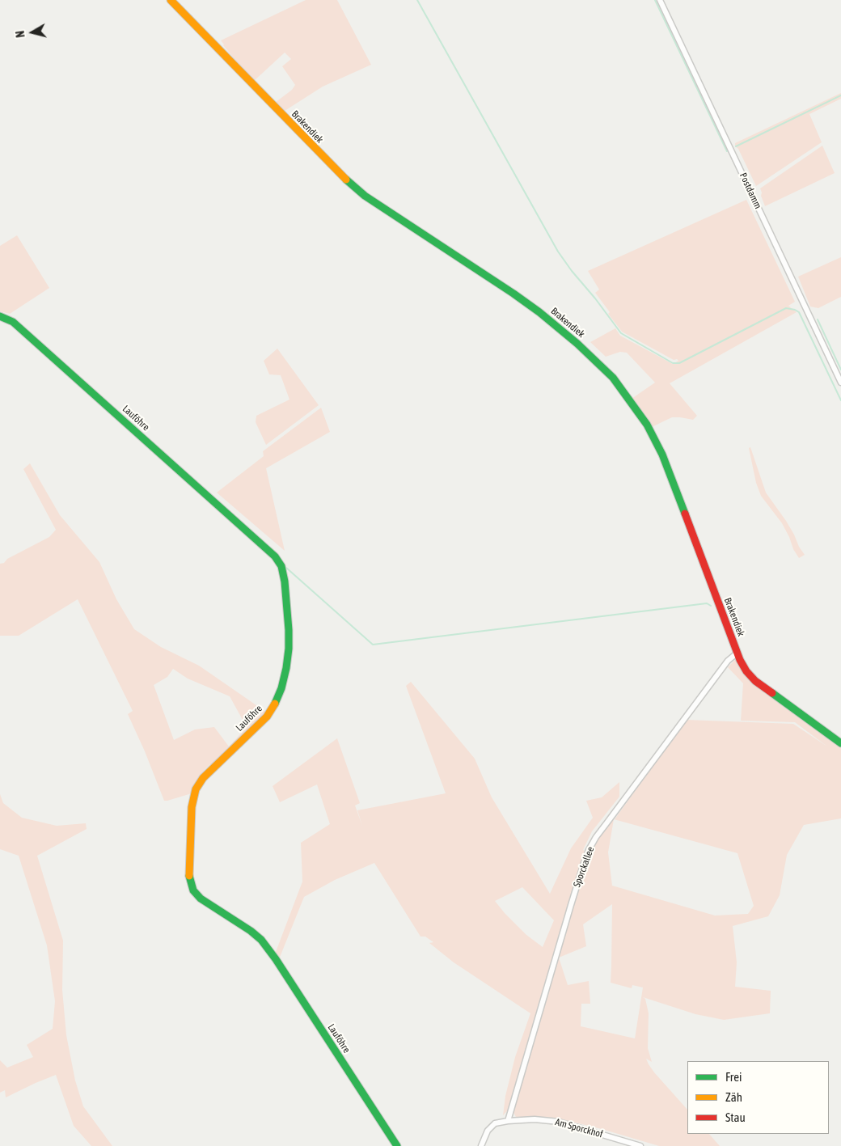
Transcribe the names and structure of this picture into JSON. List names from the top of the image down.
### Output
{
  "streets": {
    "street": [
      "Brakendiek",
      "Postdamm",
      "Lauföhre",
      "Sporckallee",
      "Am Sporckhof"
    ]
  },
  "crossings": [
    ["Brakendiek", "Sporckallee"],
    ["Sporckallee", "Am Sporckhof"]
  ],
  "legend": ["Frei", "Zäh", "Stau"],
  "north": "left"
}
